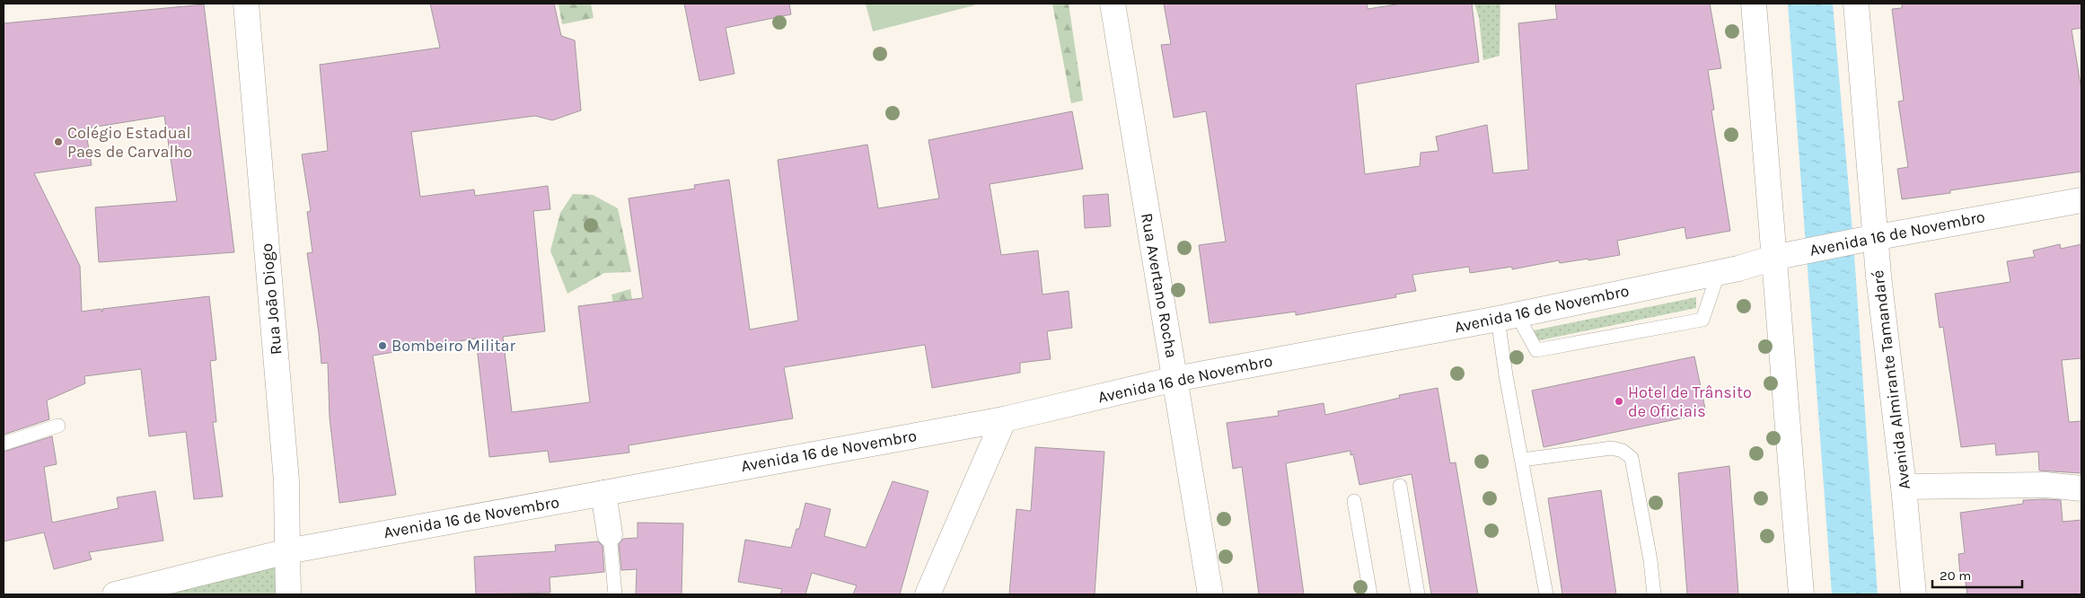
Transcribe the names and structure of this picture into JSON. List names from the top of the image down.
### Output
{
  "streets": {
    "main road": [
      "Avenida 16 de Novembro",
      "Rua Avertano Rocha",
      "Rua João Diogo",
      "Avenida Almirante Tamandaré"
    ]
  },
  "crossings": [
    ["Avenida 16 de Novembro", "Rua Avertano Rocha"],
    ["Avenida 16 de Novembro", "Rua João Diogo"],
    ["Avenida 16 de Novembro", "Avenida Almirante Tamandaré"]
  ],
  "places": ["Colégio Estadual Paes de Carvalho", "Bombeiro Militar", "Hotel de Trânsito de Oficiais"],
  "scale_bar": "20 m"
}
